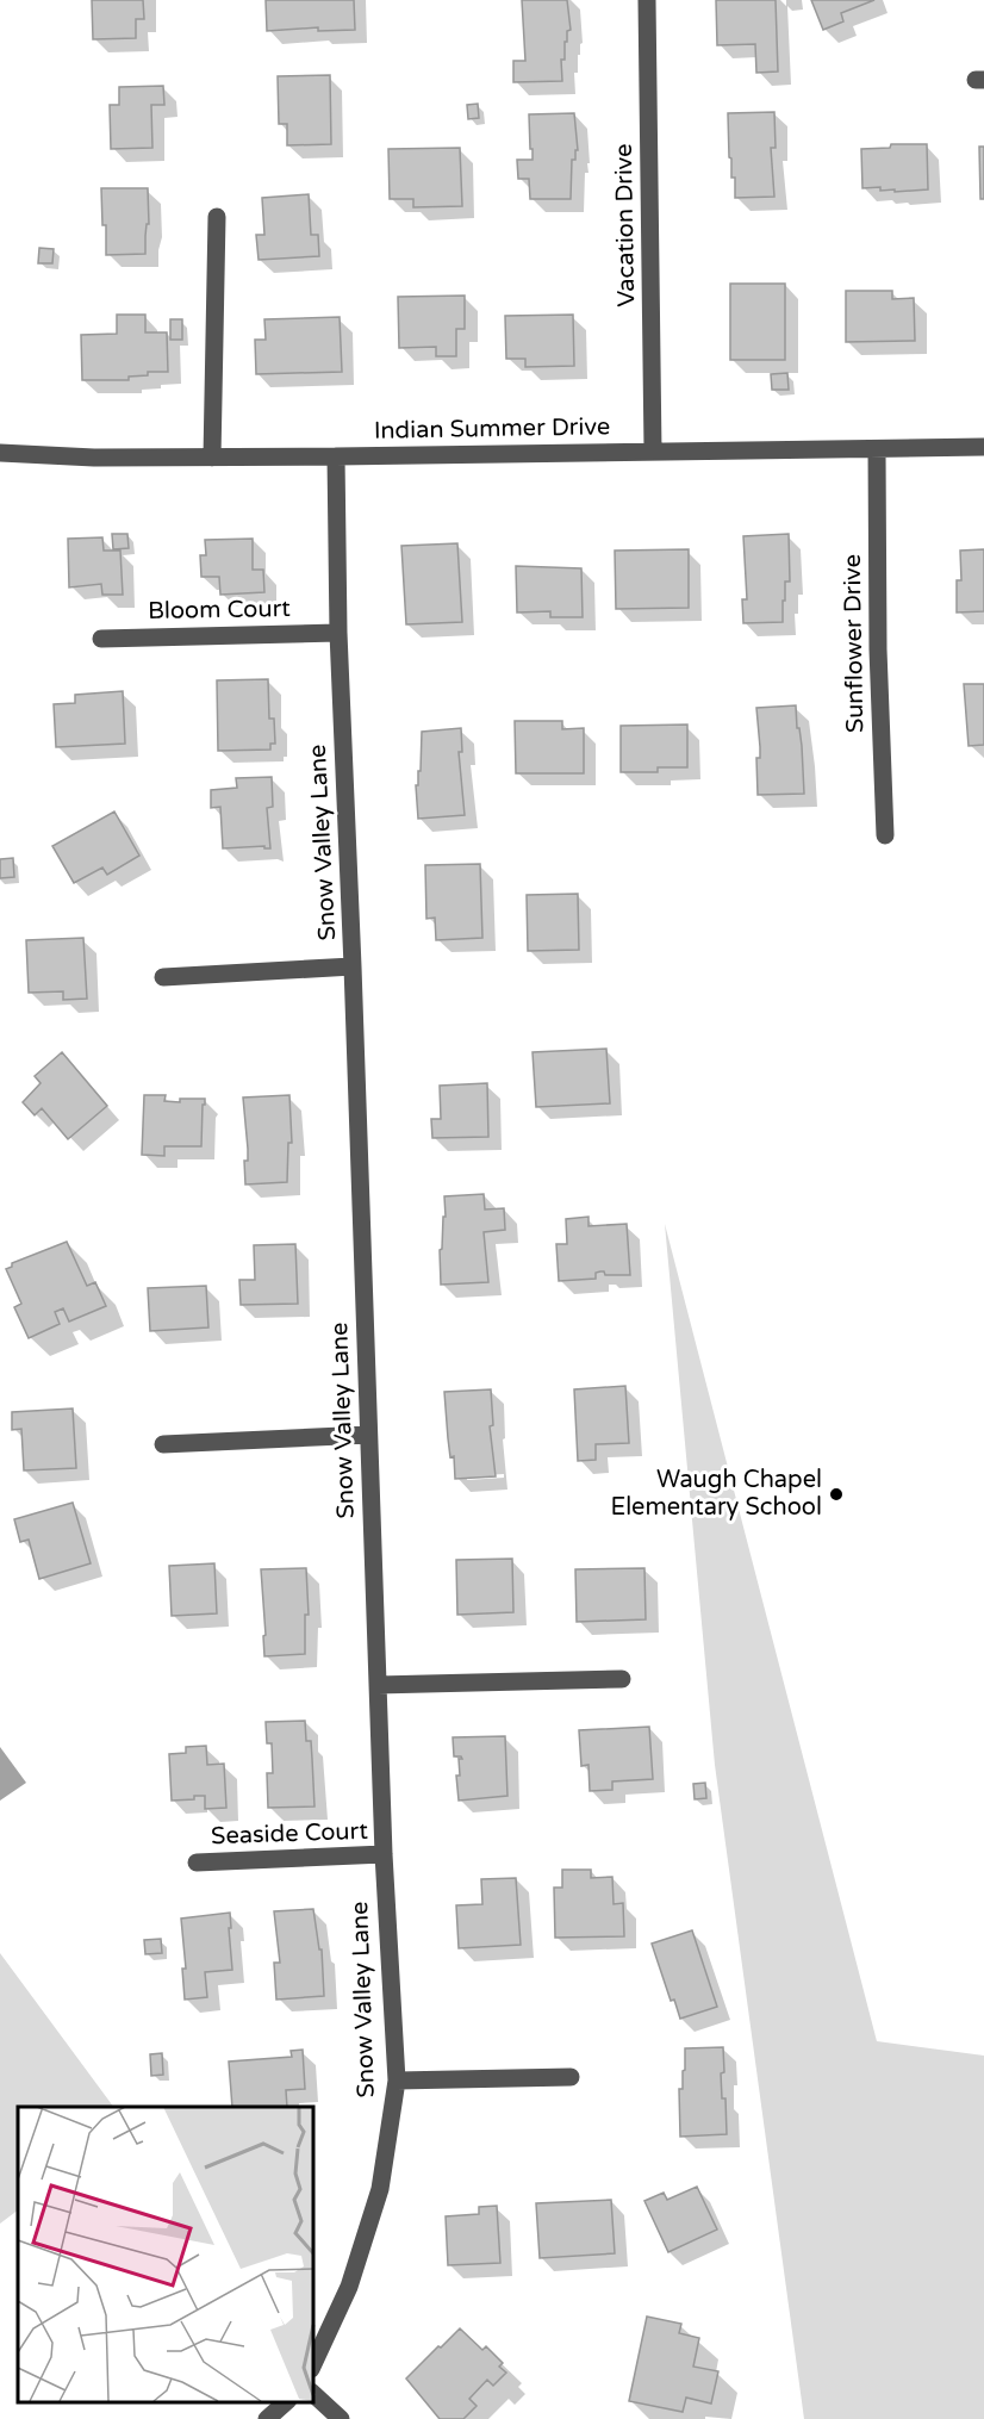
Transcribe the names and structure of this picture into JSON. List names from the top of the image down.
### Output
{
  "streets": {
    "street": [
      "Vacation Drive",
      "Indian Summer Drive",
      "Bloom Court",
      "Sunflower Drive",
      "Snow Valley Lane",
      "Seaside Court"
    ]
  },
  "crossings": [
    ["Vacation Drive", "Indian Summer Drive"],
    ["Indian Summer Drive", "Sunflower Drive"],
    ["Indian Summer Drive", "Snow Valley Lane"],
    ["Bloom Court", "Snow Valley Lane"],
    ["Snow Valley Lane", "Seaside Court"]
  ],
  "places": ["Waugh Chapel Elementary School"]
}
